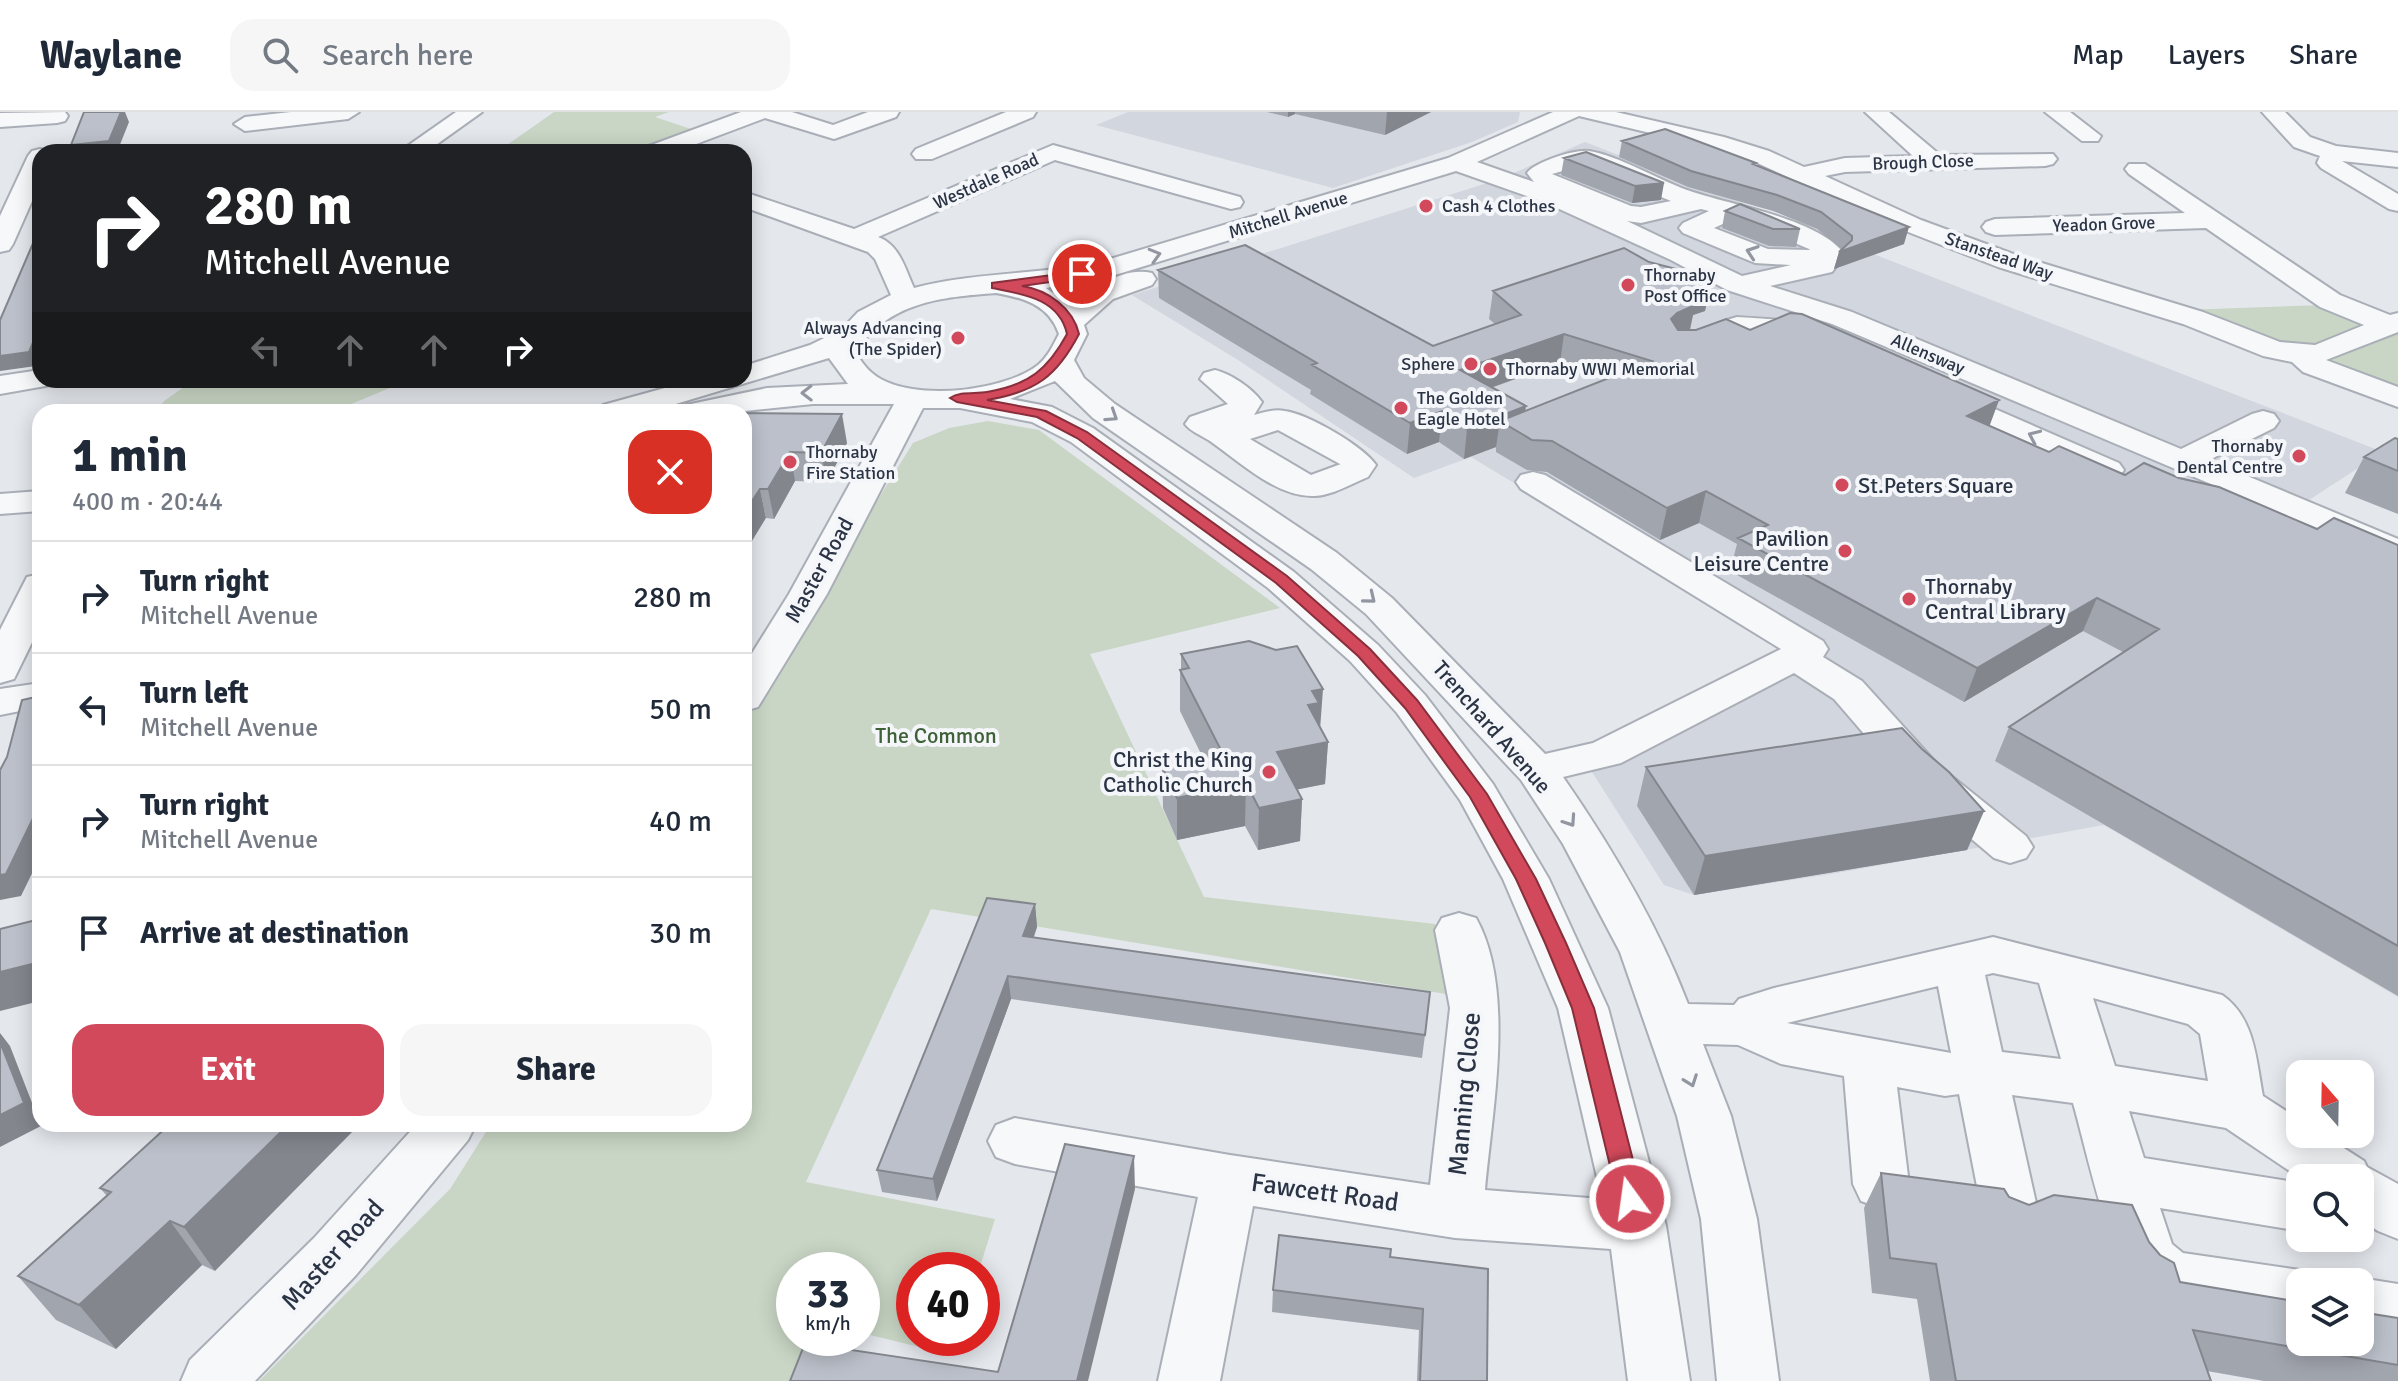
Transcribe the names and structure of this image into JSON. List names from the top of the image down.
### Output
{
  "streets": {
    "street": [
      "Brough Close",
      "Westdale Road",
      "Mitchell Avenue",
      "Yeadon Grove",
      "Stanstead Way",
      "Allensway",
      "Master Road",
      "Trenchard Avenue",
      "Manning Close",
      "Fawcett Road"
    ]
  },
  "crossings": [
    ["Brough Close", "Stanstead Way"],
    ["Mitchell Avenue", "Stanstead Way"],
    ["Mitchell Avenue", "Allensway"],
    ["Trenchard Avenue", "Fawcett Road"],
    ["Manning Close", "Fawcett Road"]
  ],
  "parks": ["The Common"],
  "places": [
    "Cash 4 Clothes",
    "Thornaby Post Office",
    "Always Advancing (The Spider)",
    "Sphere",
    "Thornaby WWI Memorial",
    "The Golden Eagle Hotel",
    "Thornaby Dental Centre",
    "Thornaby Fire Station",
    "St.Peters Square",
    "Pavilion Leisure Centre",
    "Thornaby Central Library",
    "Christ the King Catholic Church"
  ],
  "north": "top",
  "page": {
    "header": "Waylane",
    "search": "Search here",
    "nav": ["Map", "Layers", "Share"],
    "turn": ["280 m", "Mitchell Avenue"],
    "heading": ["1 min", "400 m · 20:44"],
    "list": [
      {
        "name": "Turn right",
        "note": "Mitchell Avenue",
        "value": "280 m"
      },
      {
        "name": "Turn left",
        "note": "Mitchell Avenue",
        "value": "50 m"
      },
      {
        "name": "Turn right",
        "note": "Mitchell Avenue",
        "value": "40 m"
      },
      {
        "name": "Arrive at destination",
        "value": "30 m"
      }
    ],
    "buttons": ["Exit", "Share"],
    "speed": "33 km/h",
    "limit": "40"
  }
}
